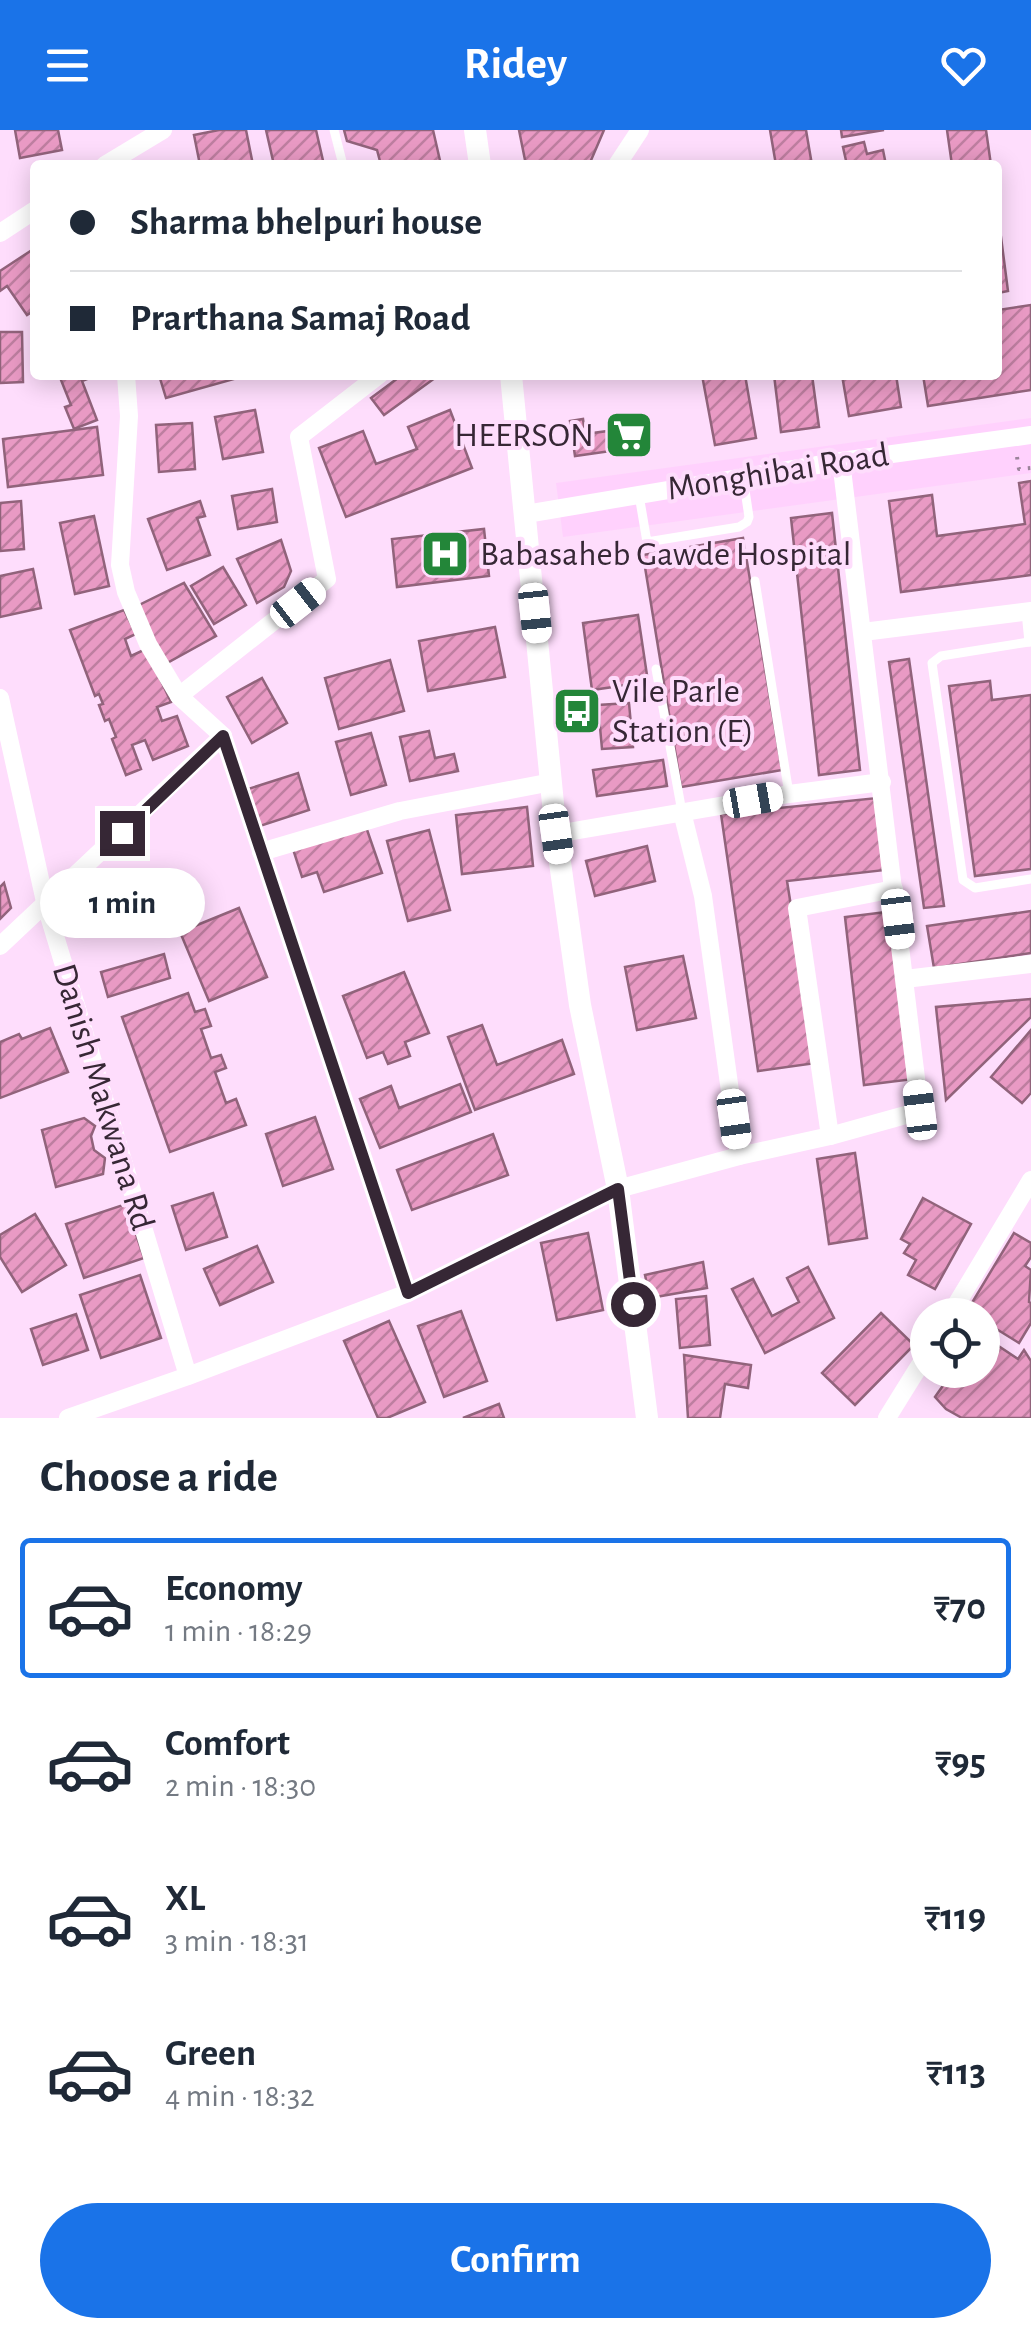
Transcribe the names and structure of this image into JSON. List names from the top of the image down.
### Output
{
  "streets": {
    "street": ["Monghibai Road", "Danish Makwana Rd"]
  },
  "places": {
    "supermarket": ["HEERSON"],
    "hospital": ["Babasaheb Gawde Hospital"],
    "bus stop": ["Vile Parle Station (E)"]
  },
  "page": {
    "header": "Ridey",
    "banner": ["Sharma bhelpuri house", "Prarthana Samaj Road"],
    "bubble": "1 min",
    "heading": "Choose a ride",
    "list": [
      {
        "name": "Economy",
        "note": "1 min · 18:29",
        "value": "₹70"
      },
      {
        "name": "Comfort",
        "note": "2 min · 18:30",
        "value": "₹95"
      },
      {
        "name": "XL",
        "note": "3 min · 18:31",
        "value": "₹119"
      },
      {
        "name": "Green",
        "note": "4 min · 18:32",
        "value": "₹113"
      }
    ],
    "buttons": "Confirm"
  }
}
